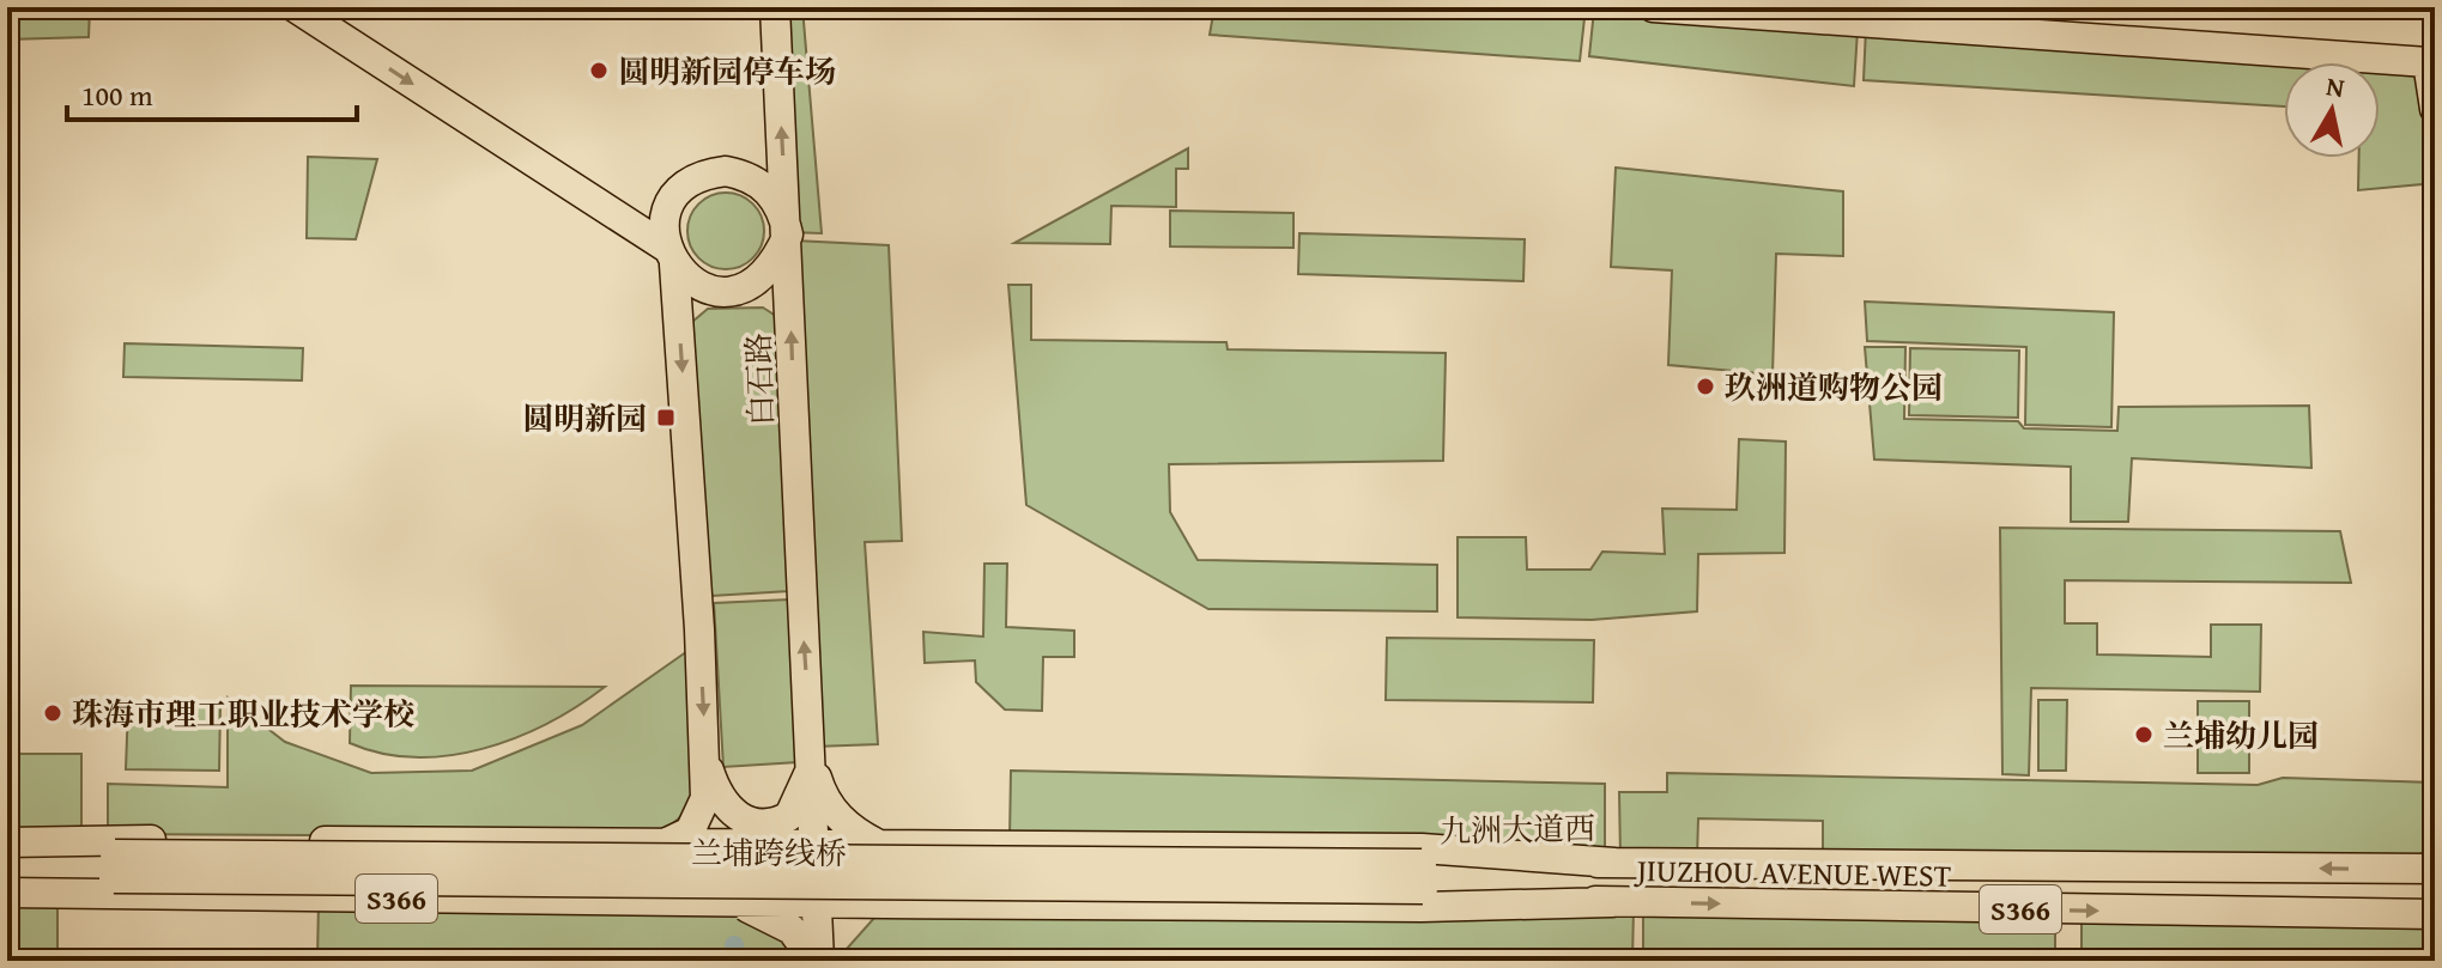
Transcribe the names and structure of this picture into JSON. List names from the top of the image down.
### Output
{
  "streets": {
    "main road": [
      "白石路",
      "九洲大道西",
      "兰埔跨线桥",
      "JIUZHOU AVENUE WEST",
      "S366"
    ]
  },
  "crossings": [
    ["九洲大道西", "兰埔跨线桥"],
    ["九洲大道西", "JIUZHOU AVENUE WEST"],
    ["九洲大道西", "S366"],
    ["JIUZHOU AVENUE WEST", "S366"]
  ],
  "places": {
    "other": [
      "圆明新园停车场",
      "玖洲道购物公园",
      "珠海市理工职业技术学校",
      "兰埔幼儿园"
    ],
    "transit": ["圆明新园"]
  },
  "scale_bar": "100 m",
  "north": "top"
}
